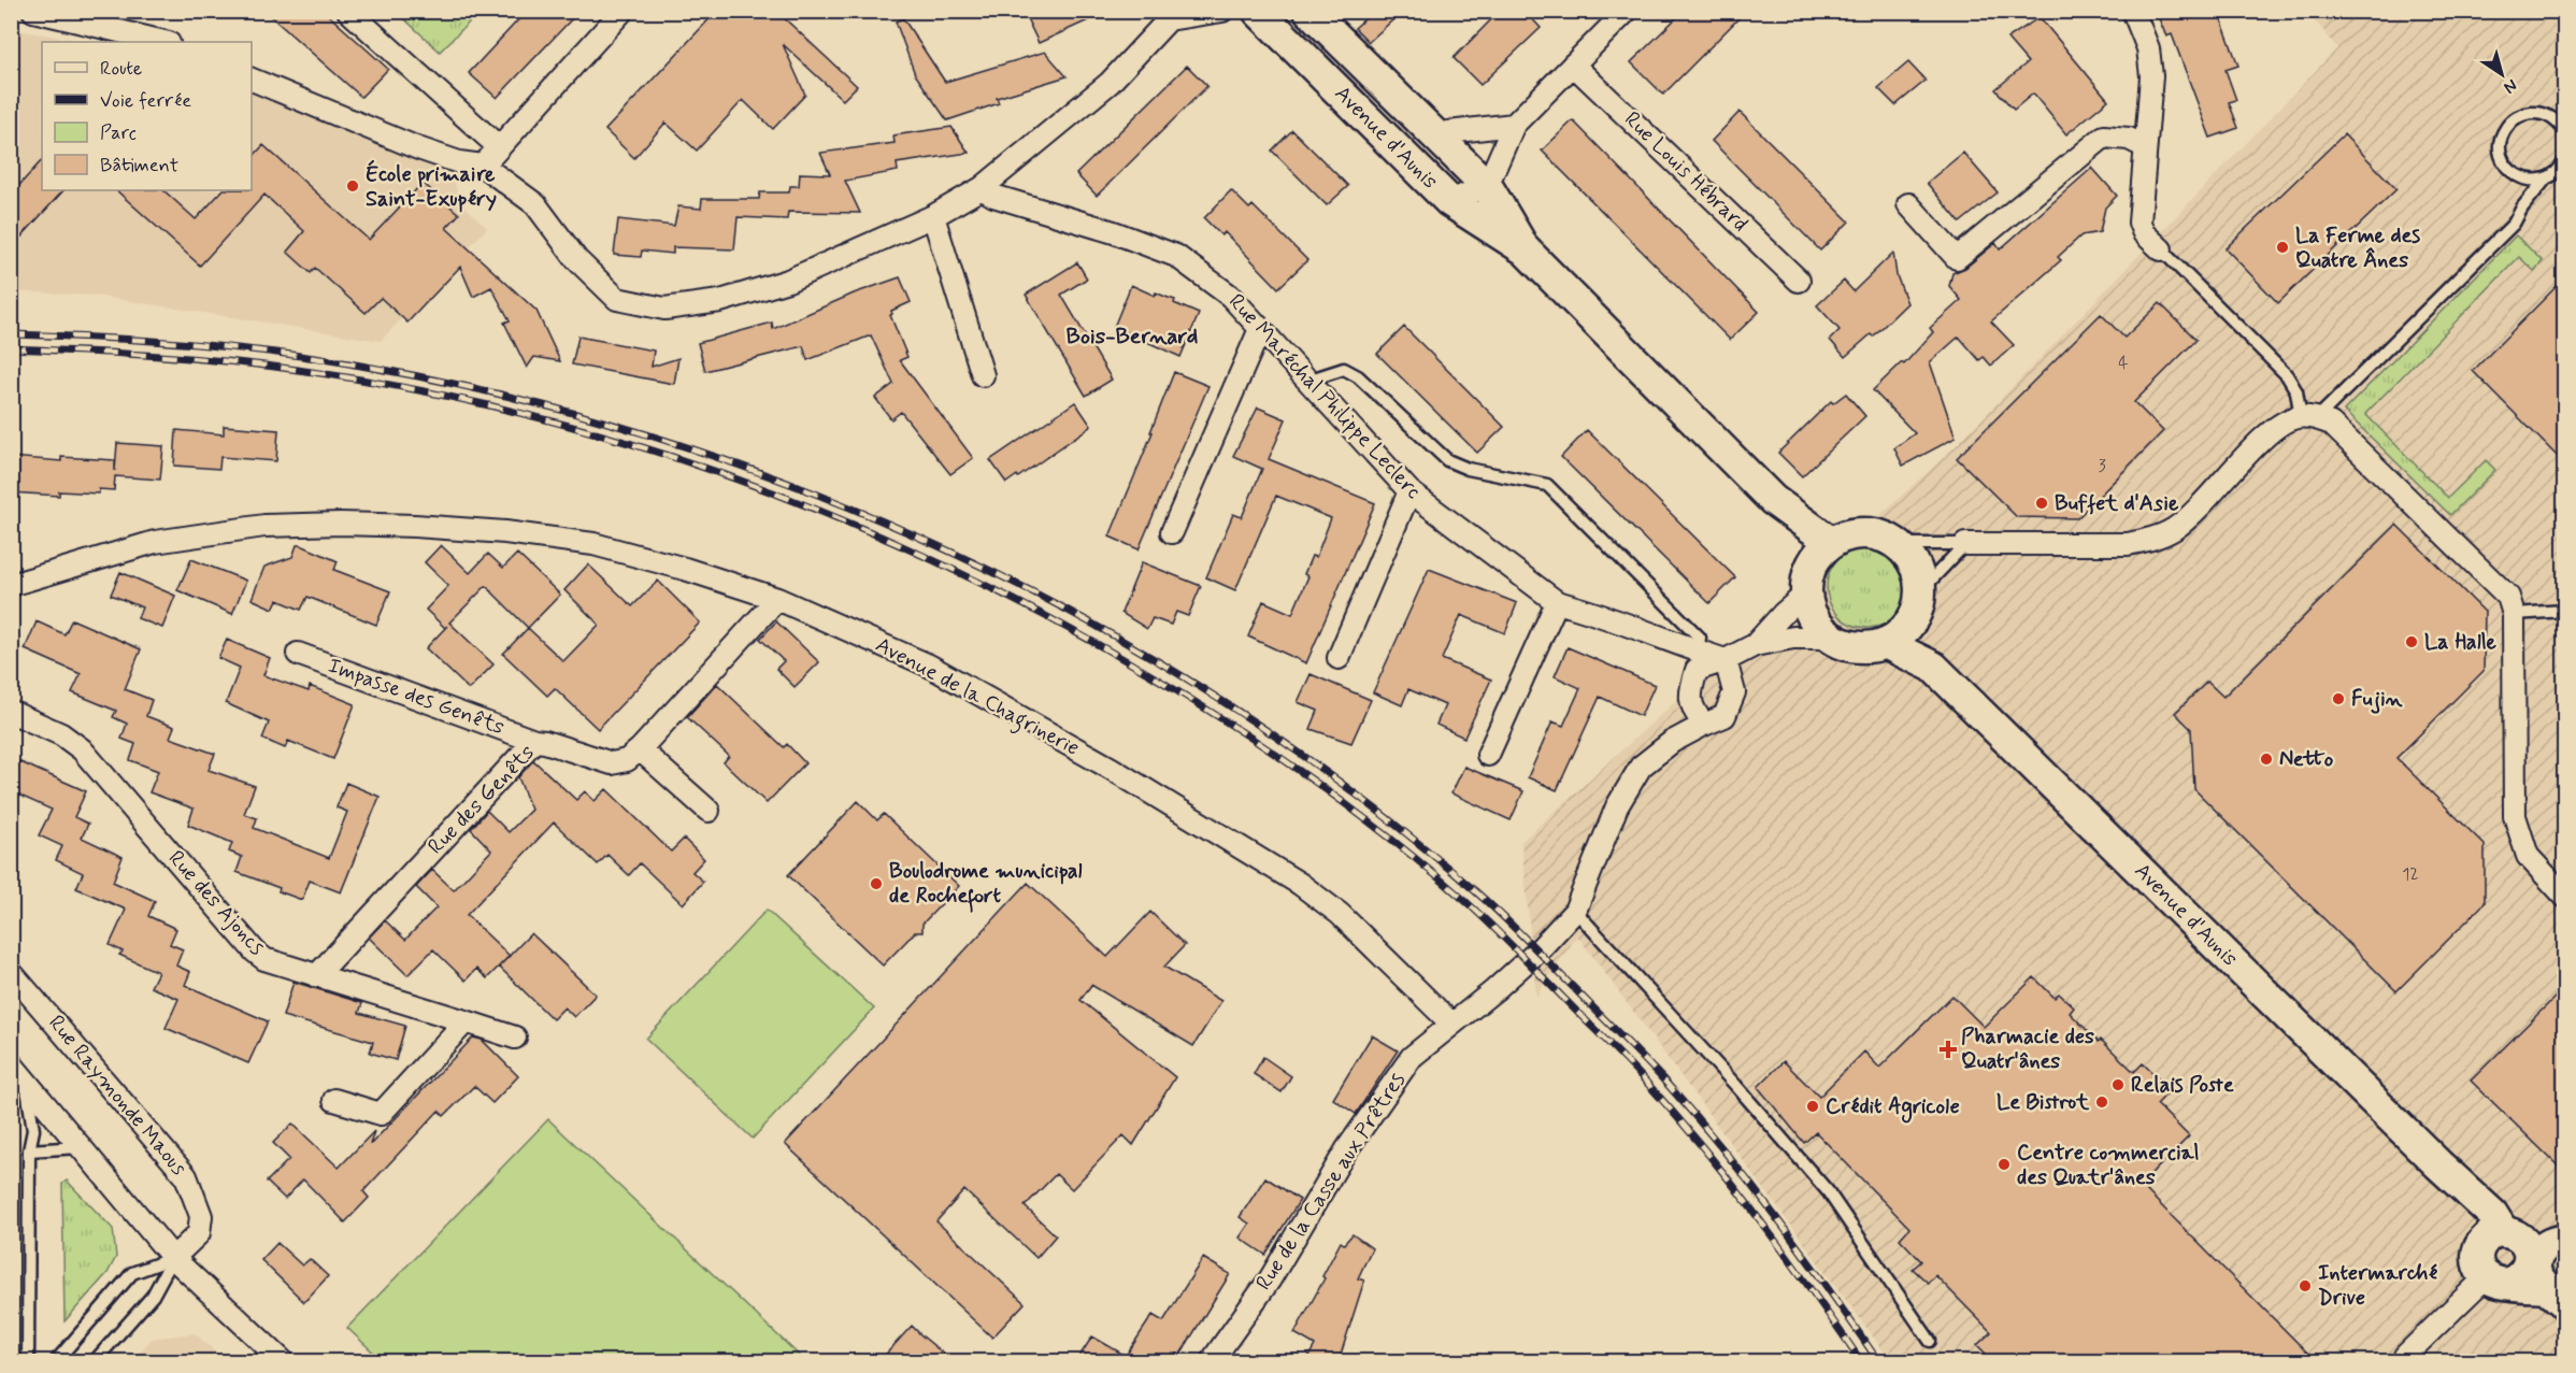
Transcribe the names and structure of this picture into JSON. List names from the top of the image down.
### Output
{
  "streets": {
    "main road": ["Avenue d'Aunis"],
    "street": [
      "Rue Louis Hébrard",
      "Rue Maréchal Philippe Leclerc",
      "Impasse des Genêts",
      "Avenue de la Chagrinerie",
      "Rue des Genêts",
      "Rue des Ajoncs",
      "Rue Raymonde Maous",
      "Rue de la Casse aux Prêtres"
    ]
  },
  "crossings": [
    ["Rue Maréchal Philippe Leclerc", "Rue de la Casse aux Prêtres"],
    ["Impasse des Genêts", "Rue des Genêts"],
    ["Avenue de la Chagrinerie", "Rue des Genêts"],
    ["Avenue de la Chagrinerie", "Rue de la Casse aux Prêtres"],
    ["Rue des Genêts", "Rue des Ajoncs"]
  ],
  "districts": ["Bois-Bernard"],
  "places": {
    "other": [
      "École primaire Saint-Exupéry",
      "La Ferme des Quatre Ânes",
      "Buffet d'Asie",
      "La Halle",
      "Fujin",
      "Netto",
      "Boulodrome municipal de Rochefort",
      "Relais Poste",
      "Le Bistrot",
      "Crédit Agricole",
      "Centre commercial des Quatr'ânes",
      "Intermarché Drive"
    ],
    "health": ["Pharmacie des Quatr'ânes"]
  },
  "house_numbers": ["4", "3", "12"],
  "legend": [
    "Route",
    "Voie ferrée",
    "Parc",
    "Bâtiment"
  ],
  "north": "bottom right"
}
